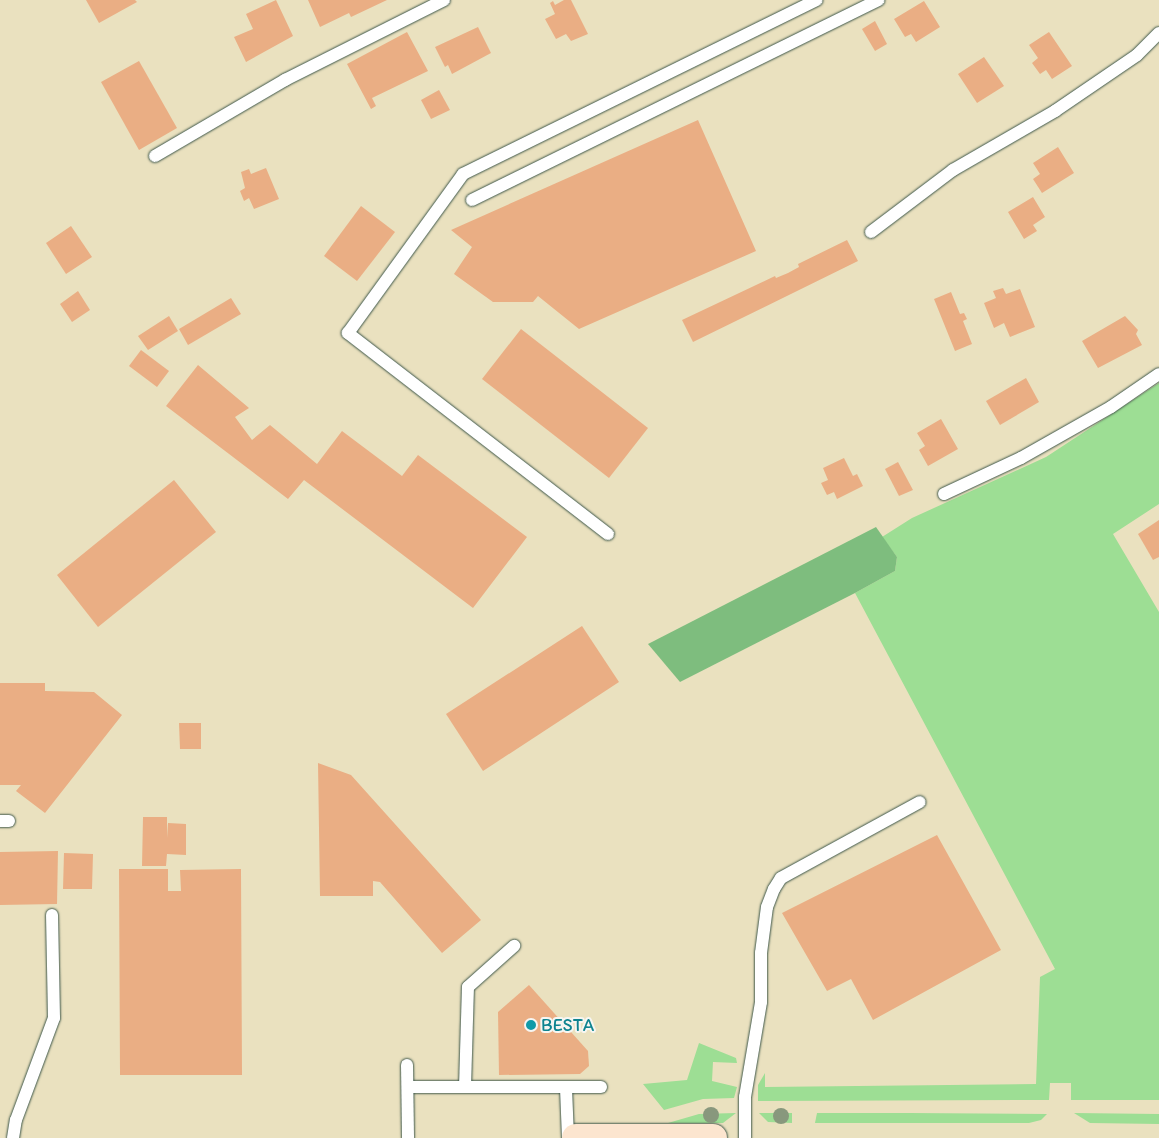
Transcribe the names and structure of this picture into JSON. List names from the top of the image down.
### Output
{
  "places": ["BESTA"]
}
